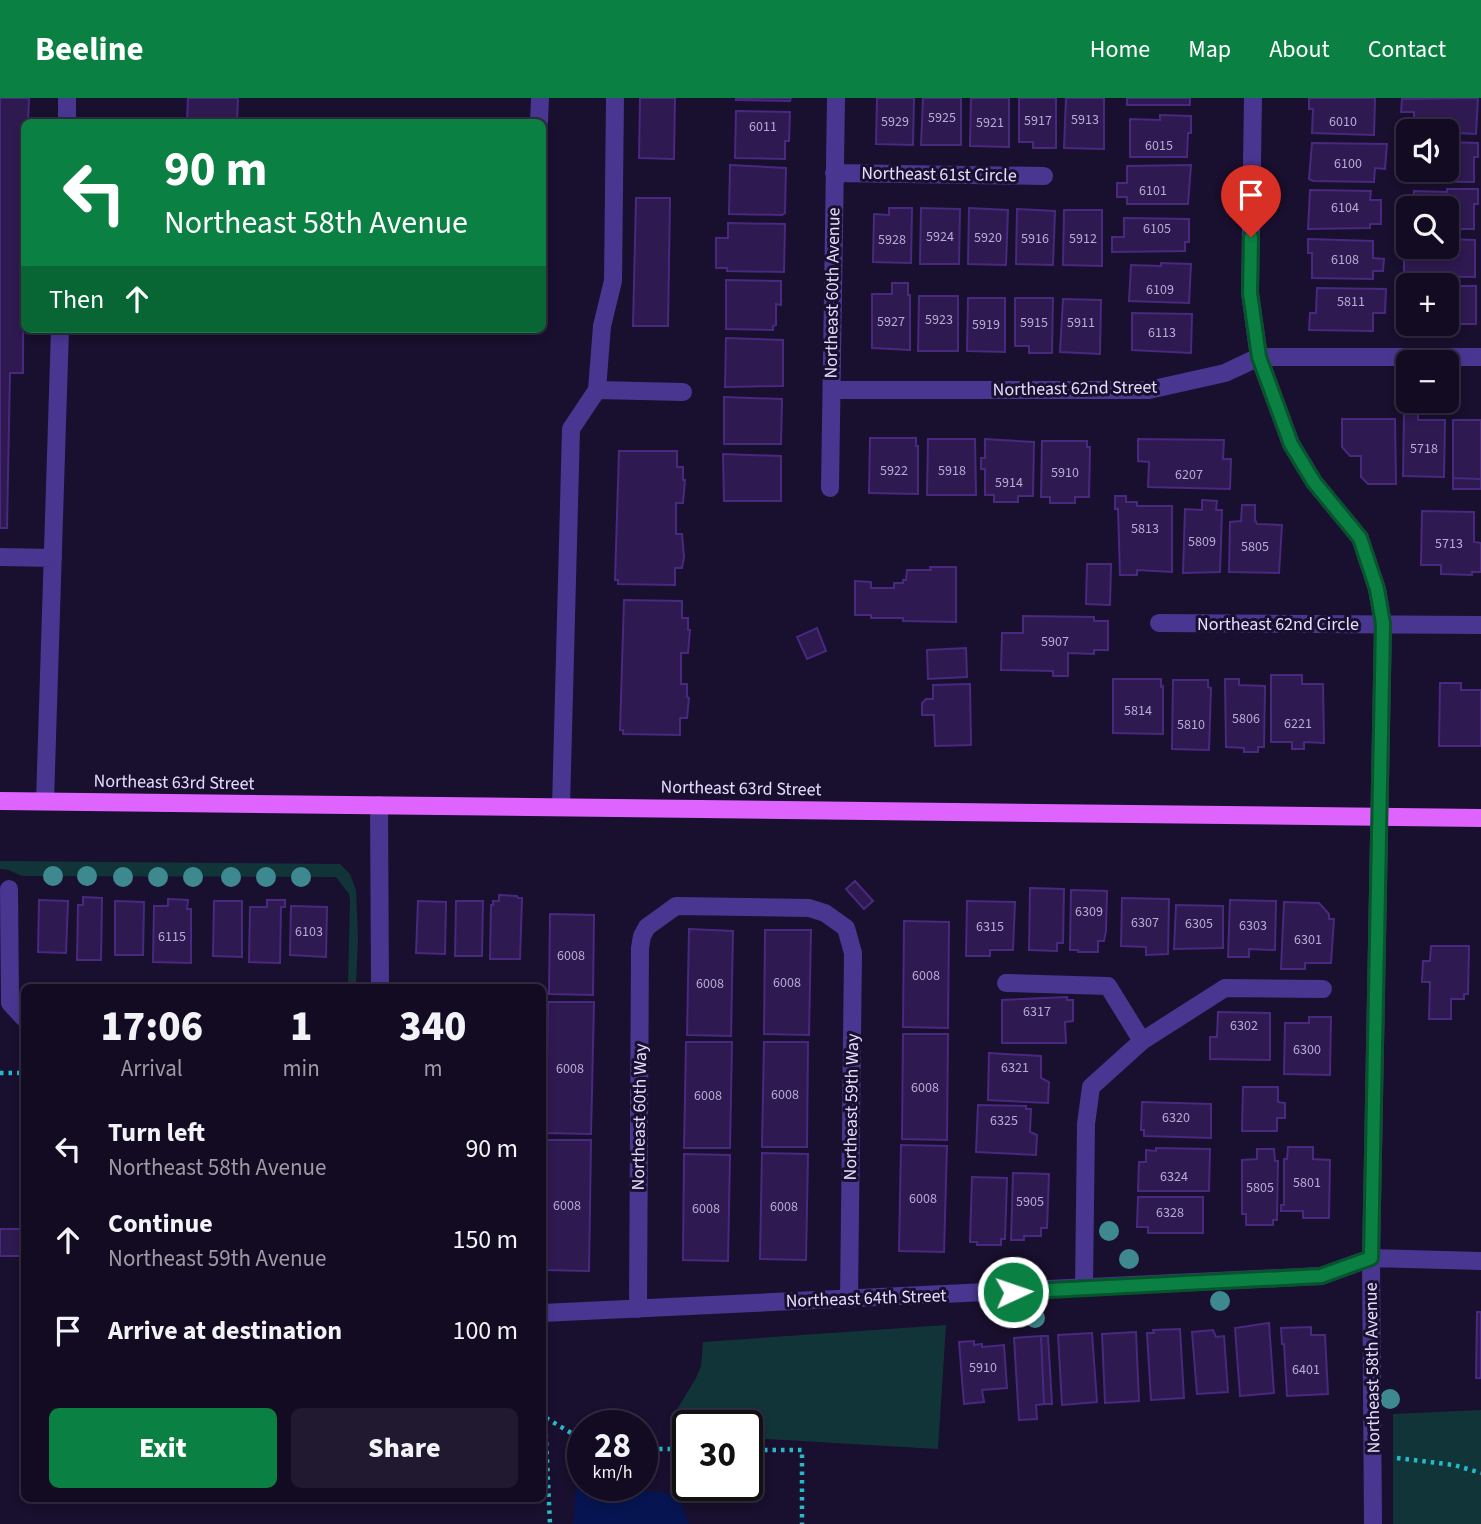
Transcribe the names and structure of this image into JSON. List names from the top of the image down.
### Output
{
  "streets": {
    "main road": ["Northeast 63rd Street"],
    "street": [
      "Northeast 61st Circle",
      "Northeast 60th Avenue",
      "Northeast 62nd Street",
      "Northeast 62nd Circle",
      "Northeast 59th Way",
      "Northeast 60th Way",
      "Northeast 64th Street",
      "Northeast 58th Avenue"
    ]
  },
  "crossings": [
    ["Northeast 61st Circle", "Northeast 60th Avenue"],
    ["Northeast 60th Avenue", "Northeast 62nd Street"],
    ["Northeast 62nd Street", "Northeast 58th Avenue"],
    ["Northeast 62nd Circle", "Northeast 58th Avenue"],
    ["Northeast 63rd Street", "Northeast 58th Avenue"],
    ["Northeast 59th Way", "Northeast 60th Way"],
    ["Northeast 59th Way", "Northeast 64th Street"],
    ["Northeast 60th Way", "Northeast 64th Street"],
    ["Northeast 64th Street", "Northeast 58th Avenue"]
  ],
  "house_numbers": [
    "5925",
    "5913",
    "5917",
    "5929",
    "6010",
    "5921",
    "6011",
    "6015",
    "6100",
    "6101",
    "6104",
    "6105",
    "5924",
    "5920",
    "5916",
    "5912",
    "5928",
    "6108",
    "6109",
    "5811",
    "5923",
    "5927",
    "5915",
    "5911",
    "5919",
    "6113",
    "5718",
    "5922",
    "5918",
    "5910",
    "6207",
    "5914",
    "5813",
    "5809",
    "5713",
    "5805",
    "5907",
    "5814",
    "5806",
    "6221",
    "5810",
    "6309",
    "6307",
    "6305",
    "6303",
    "6315",
    "6103",
    "6115",
    "6301",
    "6008",
    "6008",
    "6008",
    "6008",
    "6317",
    "6302",
    "6300",
    "6321",
    "6008",
    "6008",
    "6008",
    "6008",
    "6320",
    "6325",
    "6324",
    "5801",
    "5805",
    "6008",
    "5905",
    "6008",
    "6008",
    "6008",
    "6328",
    "5910",
    "6401"
  ],
  "page": {
    "header": "Beeline",
    "nav": [
      "Home",
      "Map",
      "About",
      "Contact"
    ],
    "map_buttons": ["+", "−"],
    "turn": ["90 m", "Northeast 58th Avenue"],
    "then": "Then",
    "eta": [
      "17:06",
      "Arrival",
      "1",
      "min",
      "340",
      "m"
    ],
    "list": [
      {
        "name": "Turn left",
        "note": "Northeast 58th Avenue",
        "value": "90 m"
      },
      {
        "name": "Continue",
        "note": "Northeast 59th Avenue",
        "value": "150 m"
      },
      {
        "name": "Arrive at destination",
        "value": "100 m"
      }
    ],
    "buttons": ["Exit", "Share"],
    "speed": "28 km/h",
    "limit": "30"
  }
}
